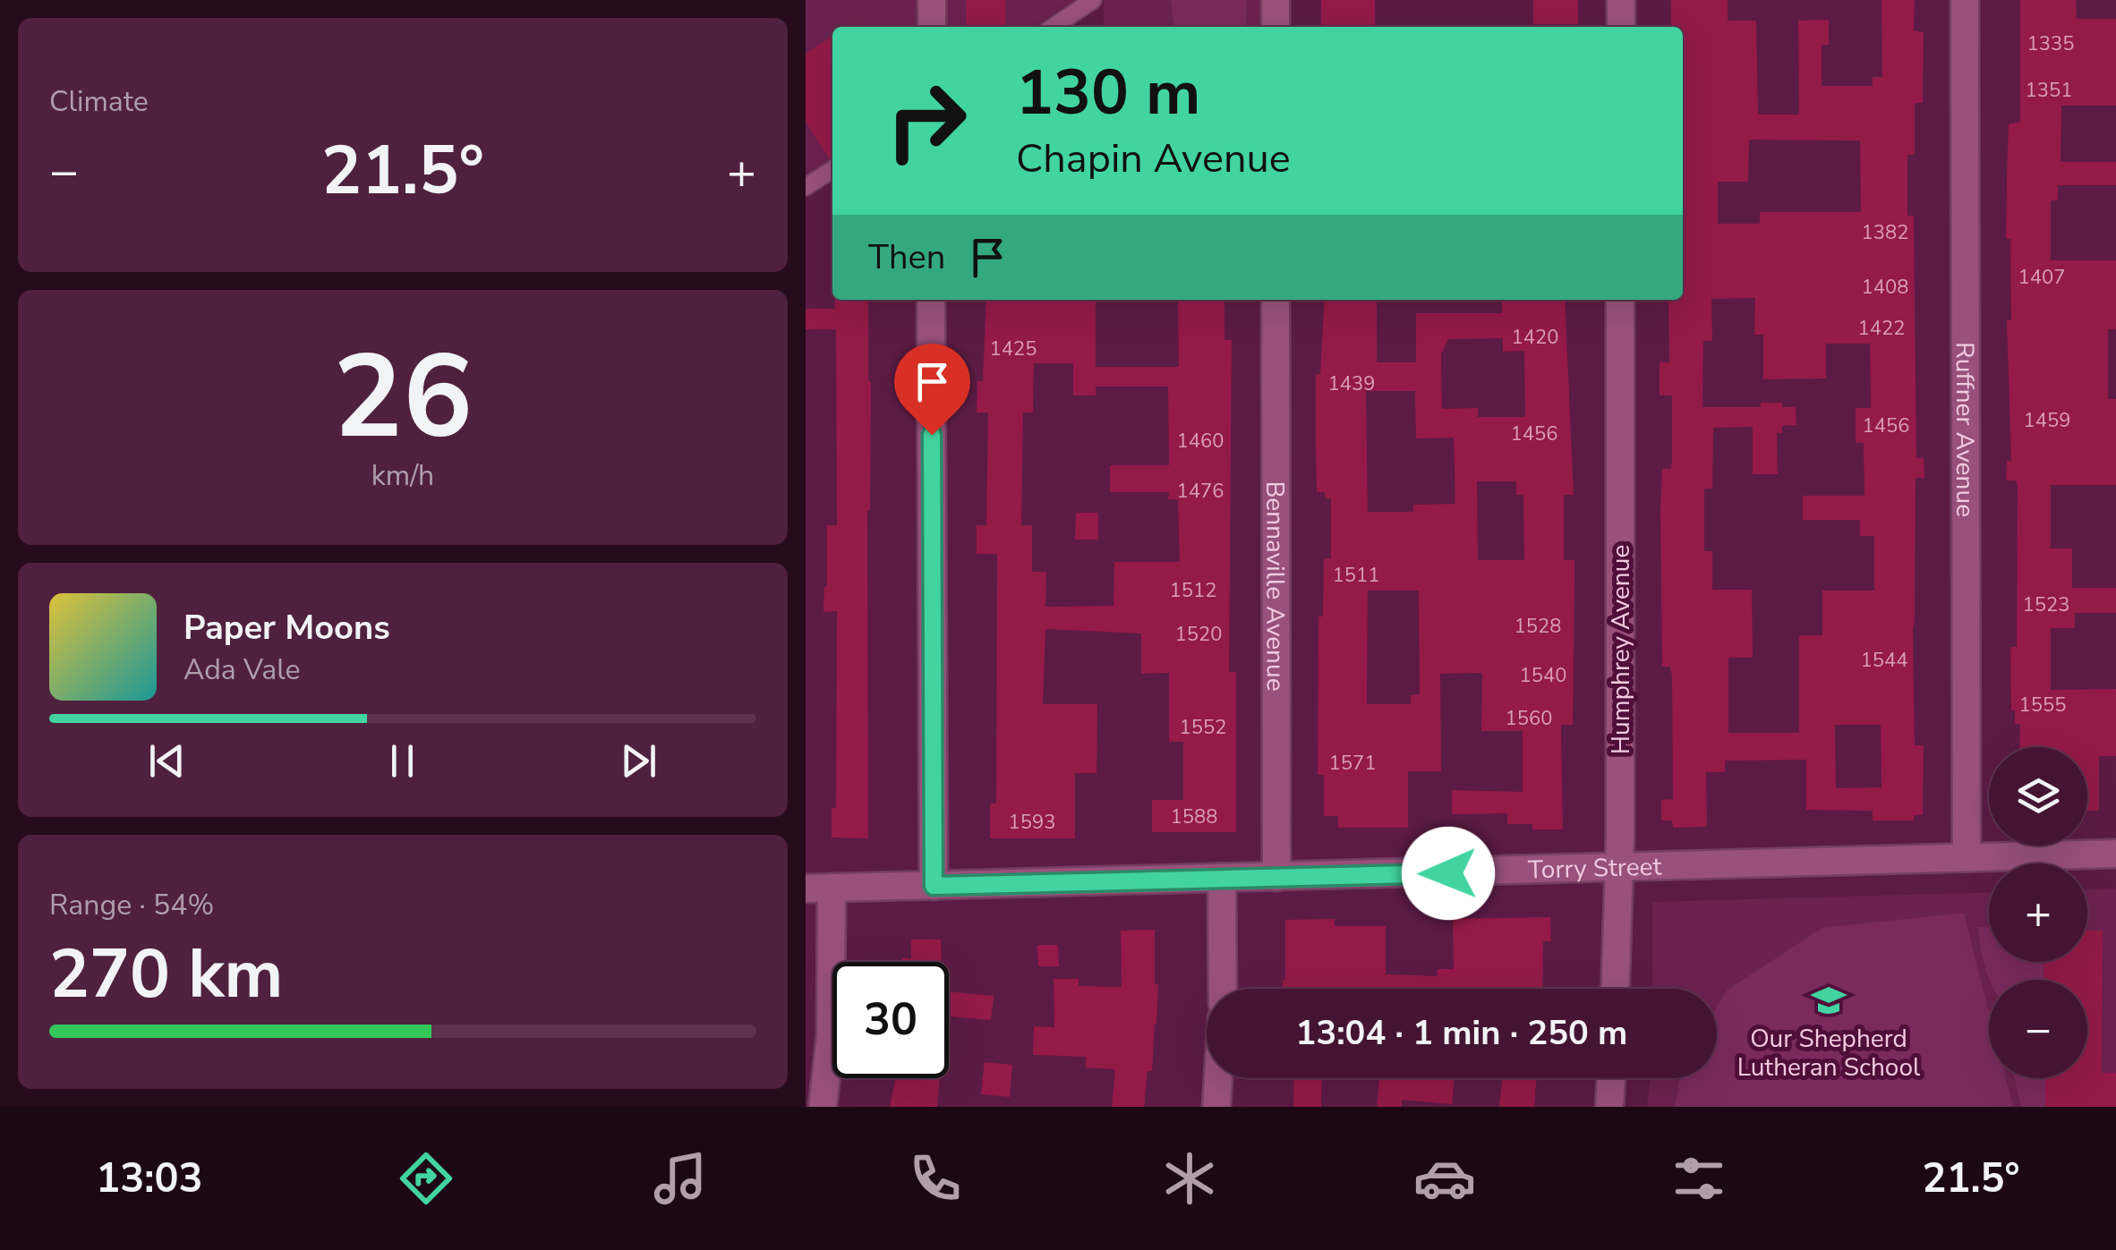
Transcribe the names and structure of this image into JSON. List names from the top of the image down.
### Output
{
  "streets": {
    "street": [
      "Ruffner Avenue",
      "Bennaville Avenue",
      "Humphrey Avenue",
      "Torry Street"
    ]
  },
  "crossings": [
    ["Ruffner Avenue", "Torry Street"],
    ["Bennaville Avenue", "Torry Street"],
    ["Humphrey Avenue", "Torry Street"]
  ],
  "places": {
    "school or university": ["Our Shepherd Lutheran School"]
  },
  "house_numbers": [
    "1335",
    "1351",
    "1382",
    "1407",
    "1408",
    "1422",
    "1420",
    "1425",
    "1439",
    "1459",
    "1456",
    "1456",
    "1460",
    "1476",
    "1511",
    "1512",
    "1523",
    "1528",
    "1520",
    "1544",
    "1540",
    "1555",
    "1560",
    "1552",
    "1571",
    "1588",
    "1593"
  ],
  "page": {
    "tile": [
      "Climate",
      ["26", "km/h"],
      ["Range · 54%", "270 km"]
    ],
    "turn": ["130 m", "Chapin Avenue"],
    "heat": ["−", "21.5°", "+"],
    "then": "Then",
    "song": ["Paper Moons", "Ada Vale"],
    "map_buttons": ["+", "−"],
    "limit": "30",
    "trip": "13:04 · 1 min · 250 m",
    "tabs": ["13:03", "21.5°"]
  }
}
